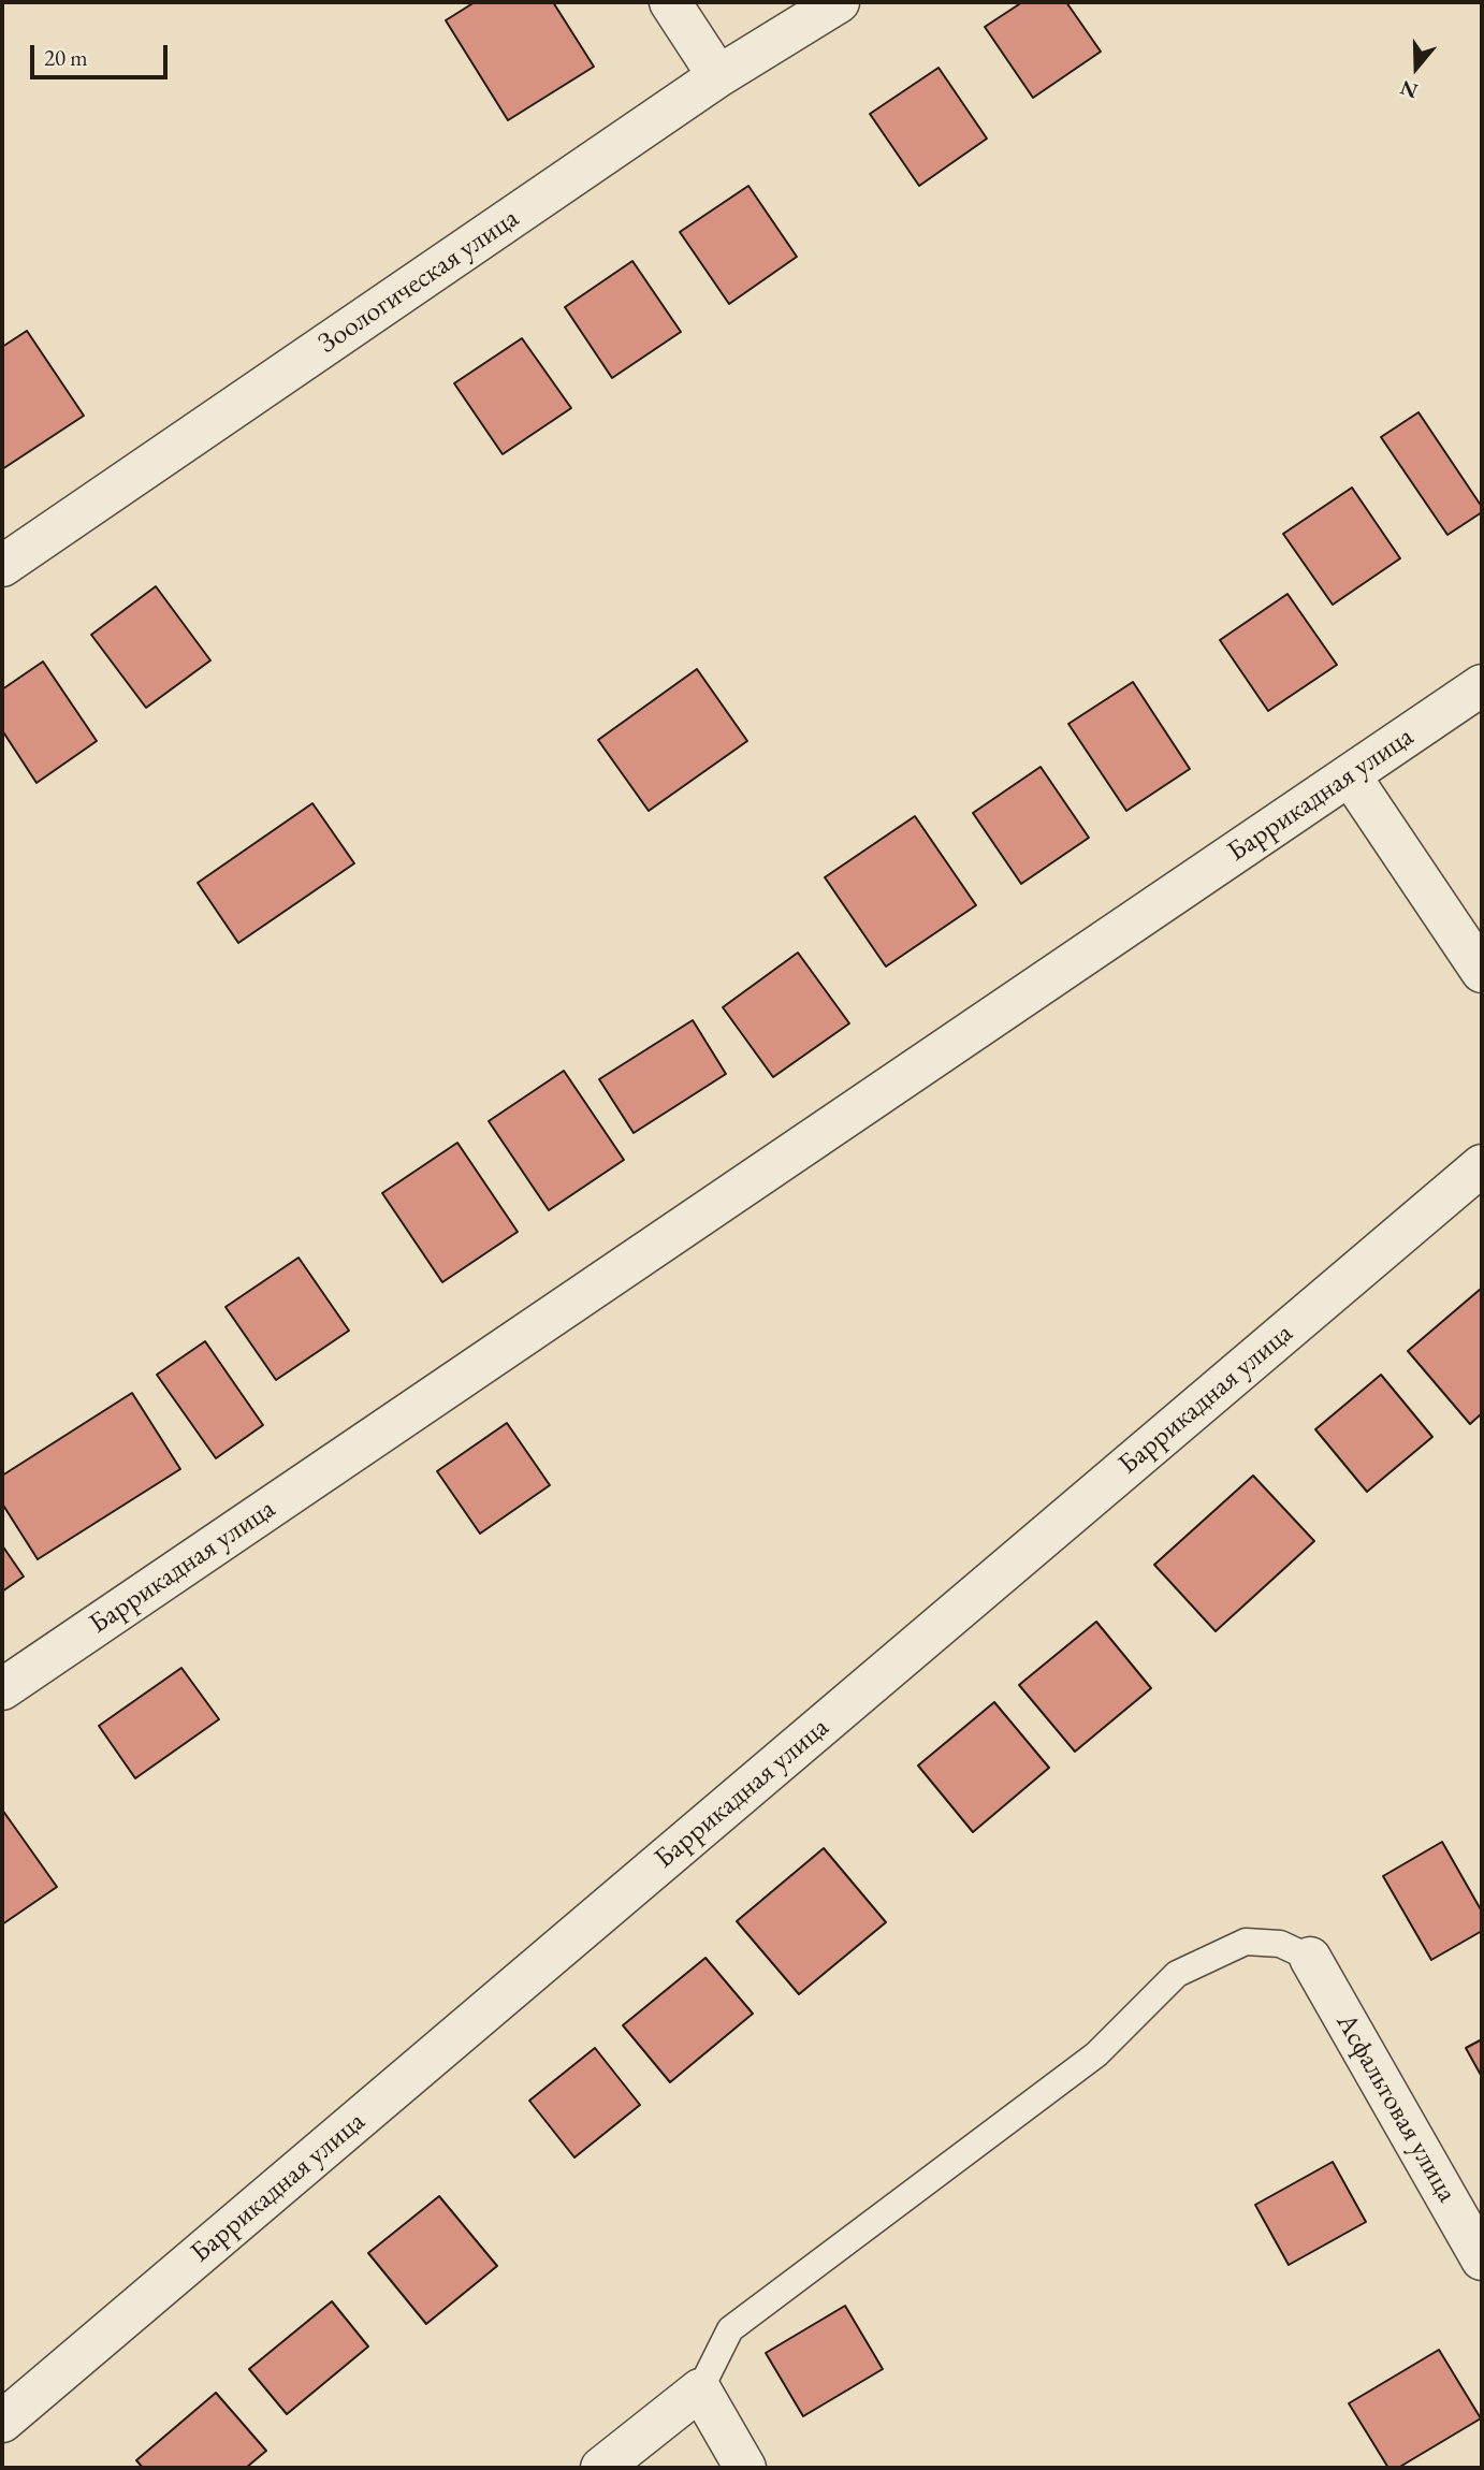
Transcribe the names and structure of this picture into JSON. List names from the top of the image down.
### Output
{
  "streets": {
    "street": ["Зоологическая улица", "Баррикадная улица", "Асфальтовая улица"]
  },
  "scale_bar": "20 m",
  "north": "bottom"
}
